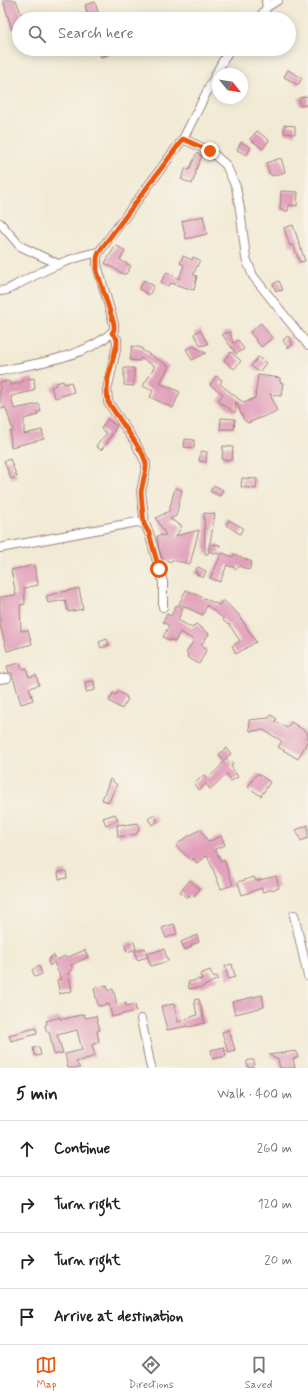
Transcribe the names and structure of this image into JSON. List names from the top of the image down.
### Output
{
  "north": "bottom right",
  "page": {
    "search": "Search here",
    "heading": ["5 min", "Walk · 400 m"],
    "list": [
      ["Continue", "260 m"],
      ["Turn right", "120 m"],
      ["Turn right", "20 m"],
      "Arrive at destination"
    ],
    "nav": ["Map", "Directions", "Saved"]
  }
}
